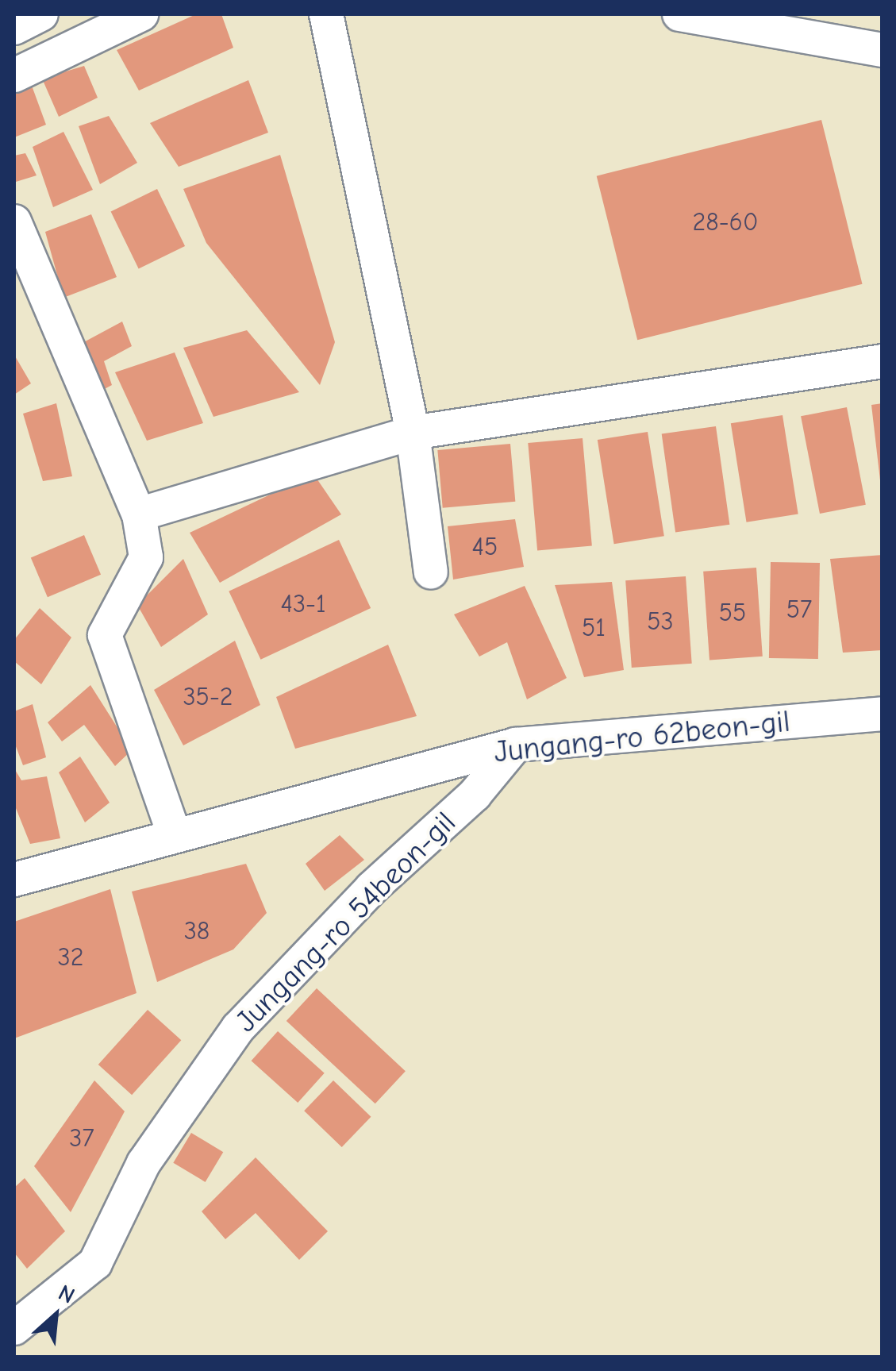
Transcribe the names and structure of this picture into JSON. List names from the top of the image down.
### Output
{
  "streets": {
    "street": ["Jungang-ro 62beon-gil", "Jungang-ro 54beon-gil"]
  },
  "crossings": [
    ["Jungang-ro 62beon-gil", "Jungang-ro 54beon-gil"]
  ],
  "house_numbers": [
    "28-60",
    "45",
    "43-1",
    "57",
    "55",
    "53",
    "51",
    "35-2",
    "38",
    "32",
    "37"
  ],
  "north": "top right"
}
